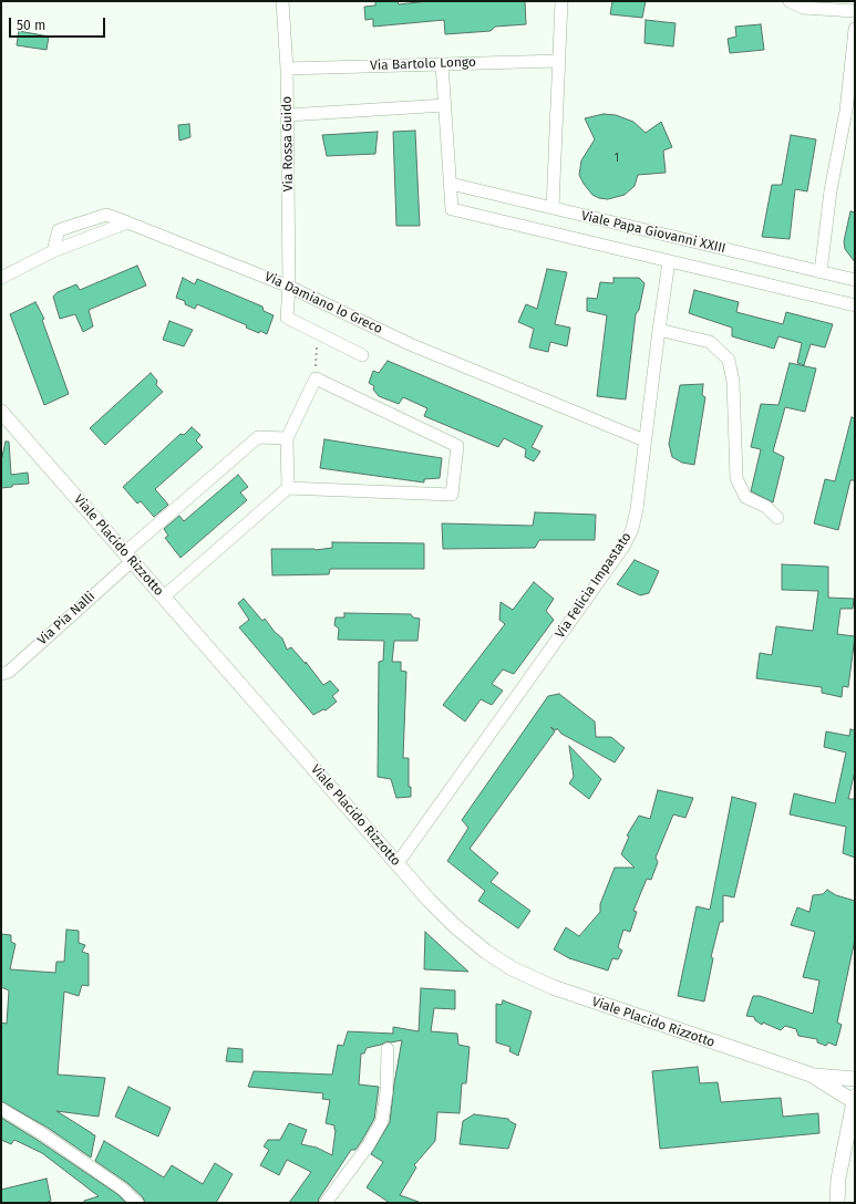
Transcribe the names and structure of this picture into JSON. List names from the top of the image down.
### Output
{
  "streets": {
    "street": [
      "Via Bartolo Longo",
      "Via Rossa Guido",
      "Viale Papa Giovanni XXIII",
      "Via Damiano lo Greco",
      "Viale Placido Rizzotto",
      "Via Felicia Impastato",
      "Via Pia Nalli"
    ]
  },
  "crossings": [
    ["Via Bartolo Longo", "Via Rossa Guido"],
    ["Via Rossa Guido", "Via Damiano lo Greco"],
    ["Viale Papa Giovanni XXIII", "Via Felicia Impastato"],
    ["Via Damiano lo Greco", "Via Felicia Impastato"],
    ["Viale Placido Rizzotto", "Via Felicia Impastato"],
    ["Viale Placido Rizzotto", "Via Pia Nalli"]
  ],
  "house_numbers": ["1"],
  "scale_bar": "50 m"
}
